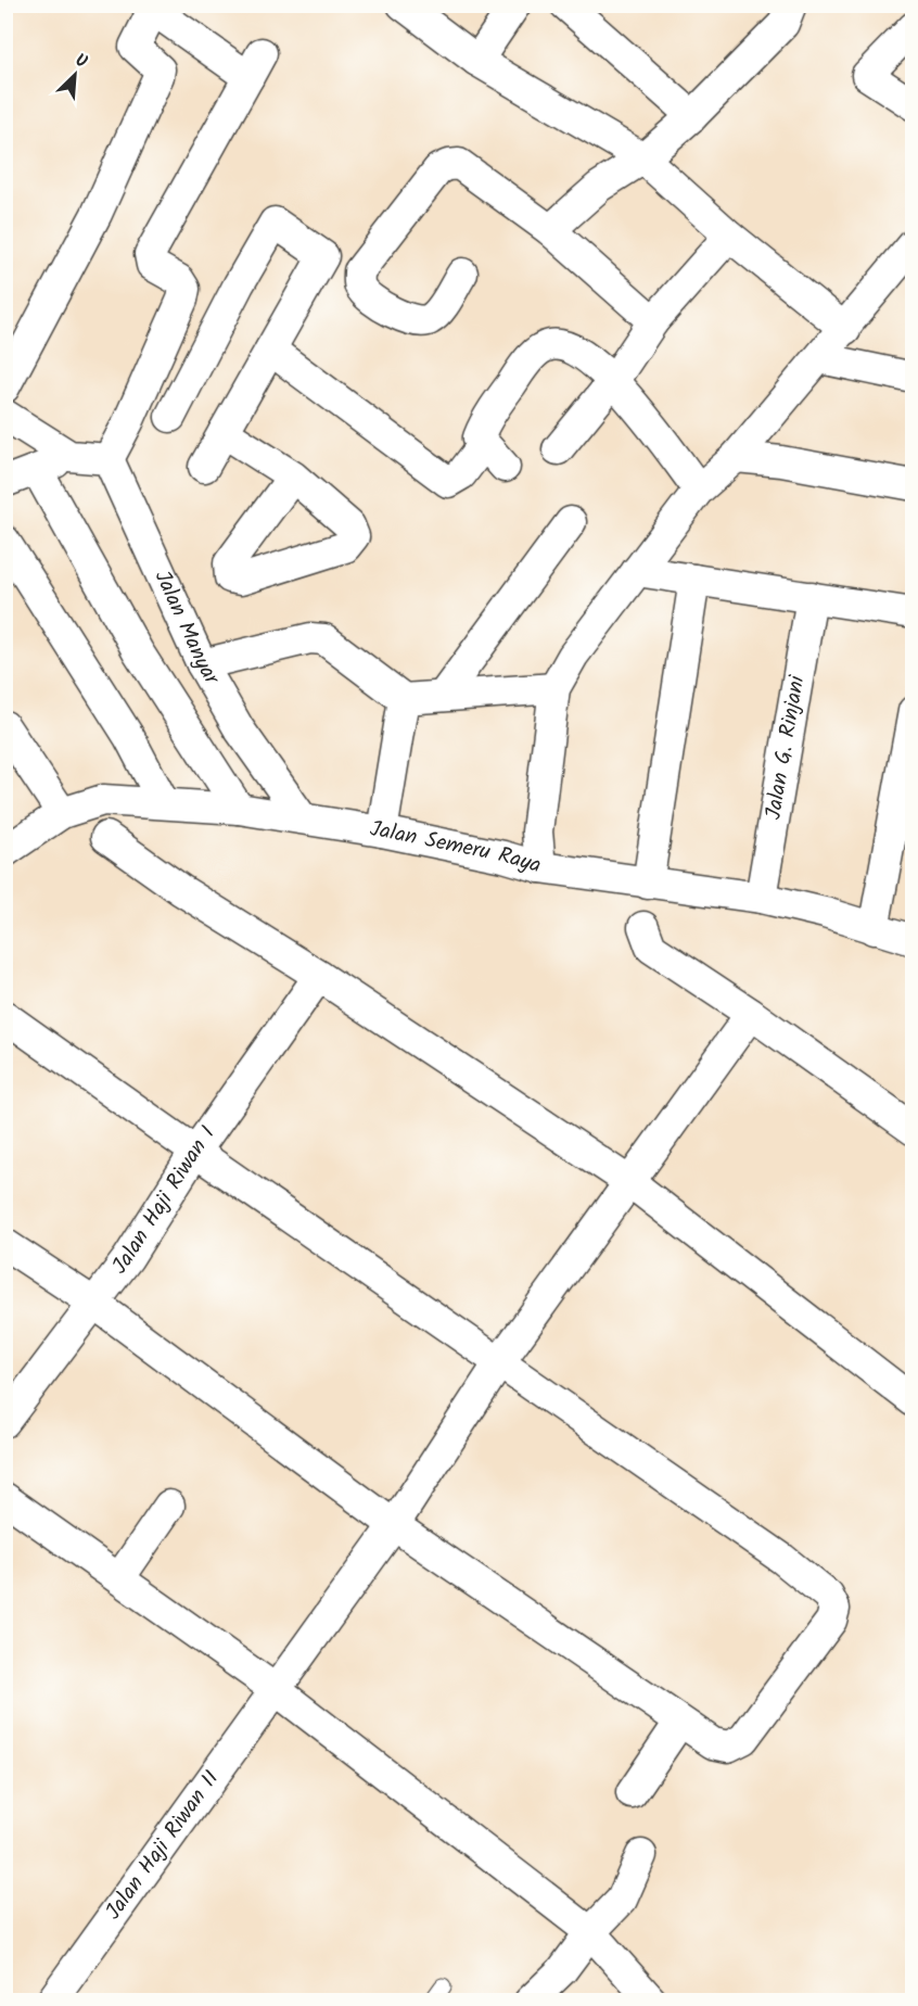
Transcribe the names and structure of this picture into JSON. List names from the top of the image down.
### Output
{
  "streets": {
    "street": [
      "Jalan Manyar",
      "Jalan G. Rinjani",
      "Jalan Semeru Raya",
      "Jalan Haji Riwan I",
      "Jalan Haji Riwan II"
    ]
  },
  "crossings": [
    ["Jalan Manyar", "Jalan Semeru Raya"],
    ["Jalan G. Rinjani", "Jalan Semeru Raya"]
  ],
  "north": "top right"
}
